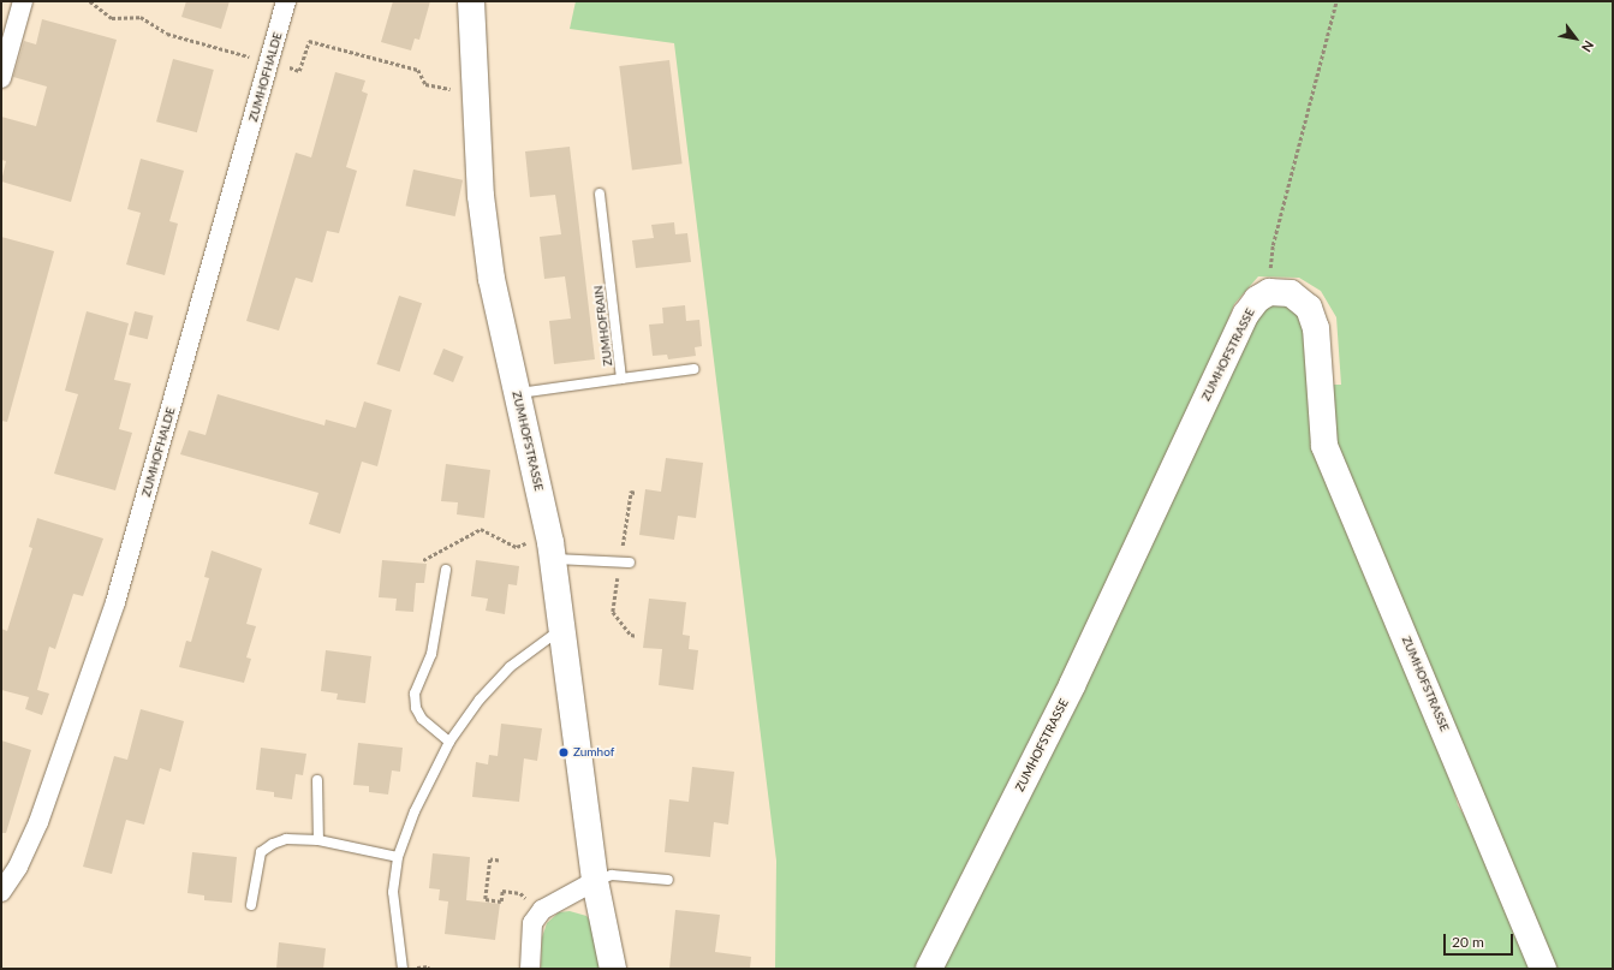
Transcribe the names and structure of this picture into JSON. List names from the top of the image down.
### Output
{
  "streets": {
    "street": ["ZUMHOFHALDE", "ZUMHOFSTRASSE"],
    "lane": ["ZUMHOFRAIN"]
  },
  "crossings": [
    ["ZUMHOFRAIN", "ZUMHOFSTRASSE"]
  ],
  "places": ["Zumhof"],
  "scale_bar": "20 m",
  "north": "bottom right"
}
